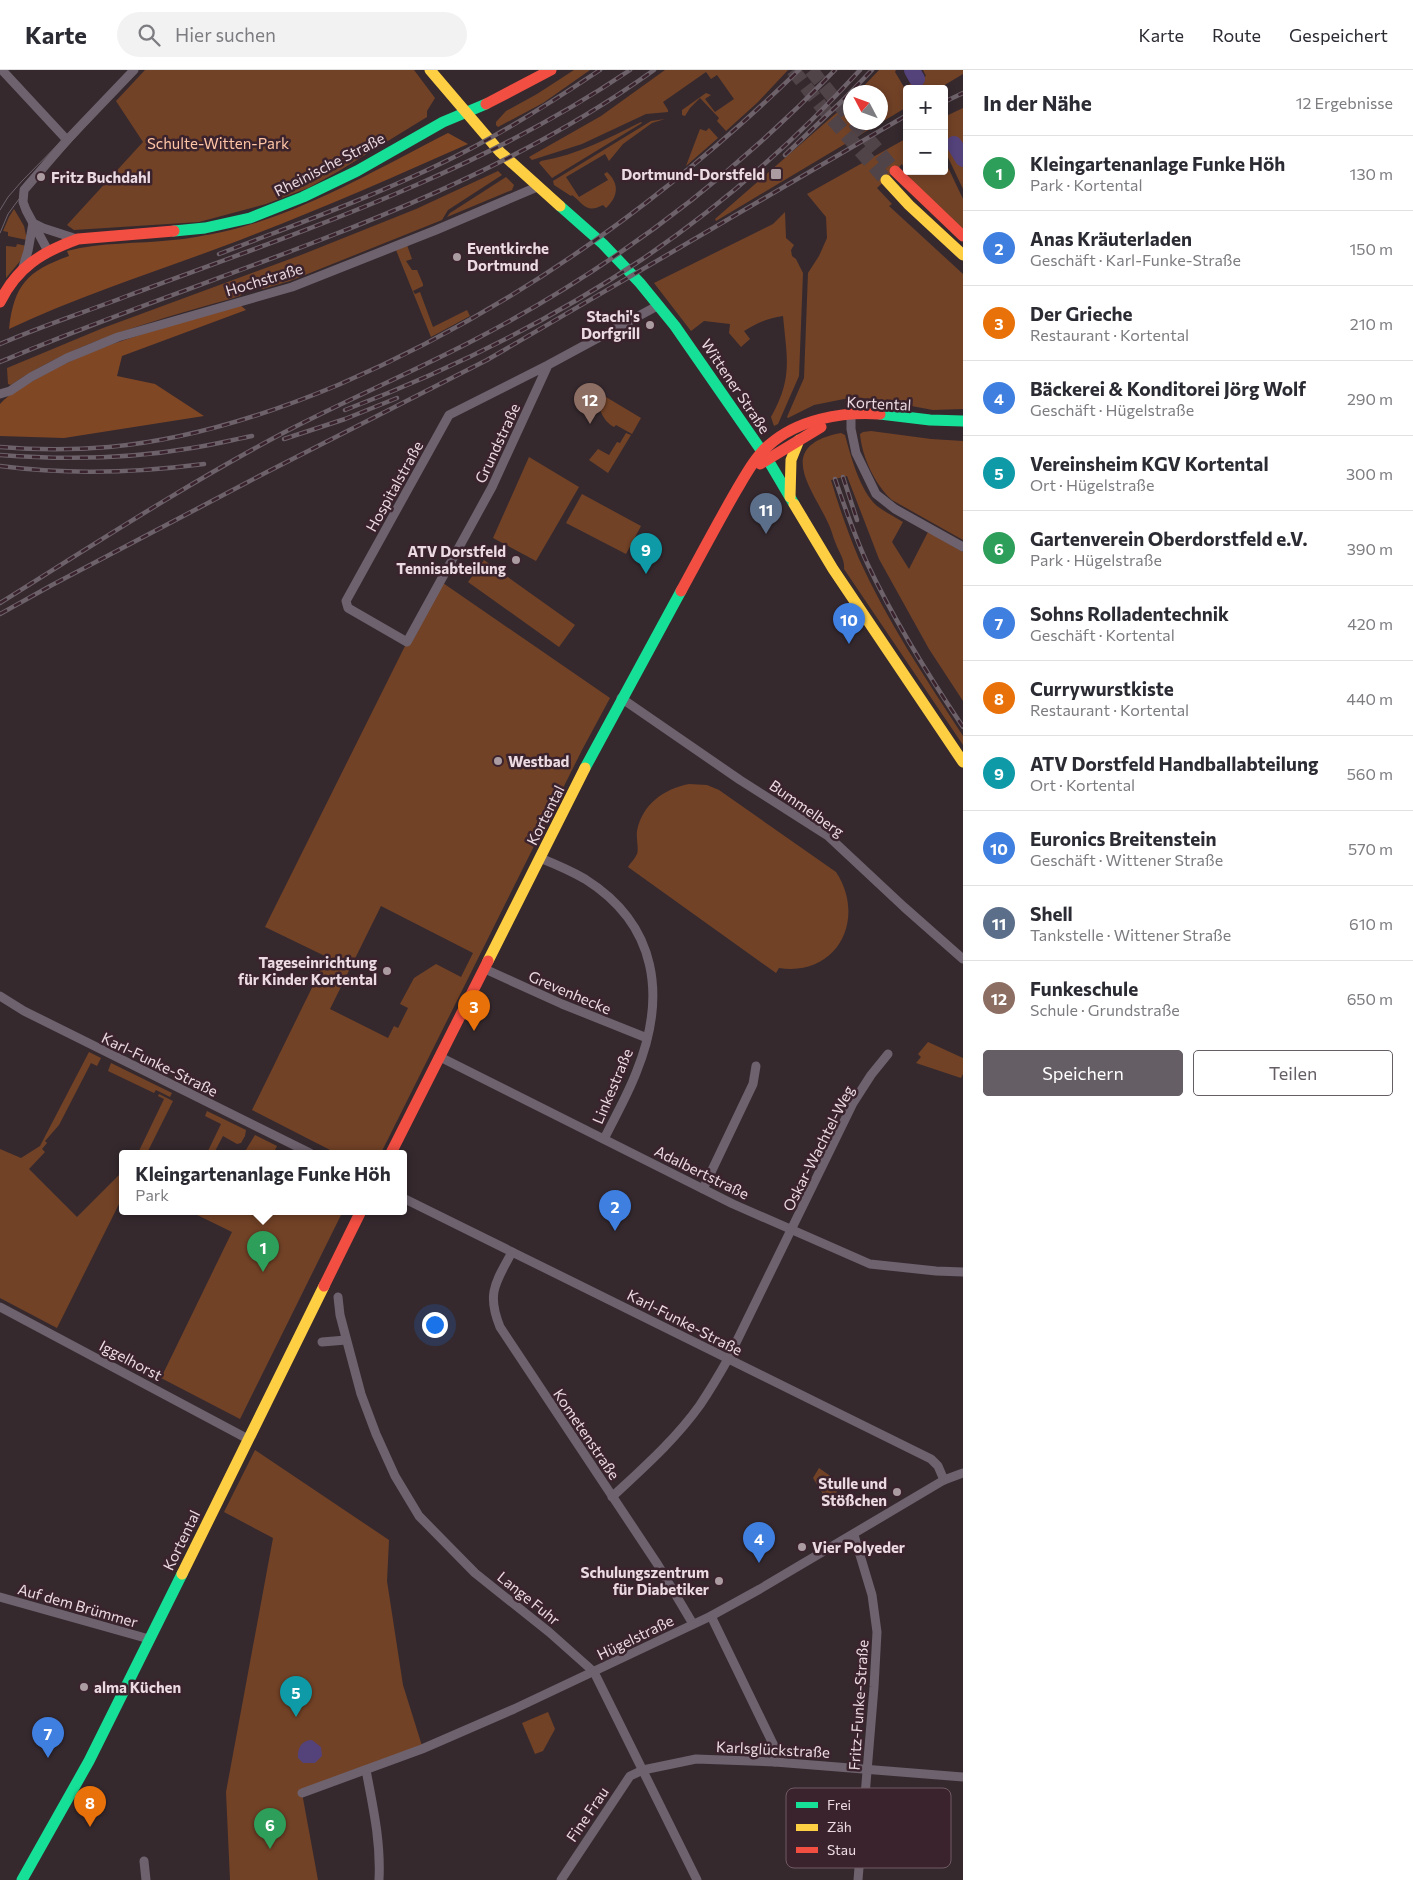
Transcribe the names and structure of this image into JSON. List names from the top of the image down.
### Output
{
  "streets": {
    "main road": ["Rheinische Straße", "Wittener Straße", "Kortental"],
    "street": [
      "Hochstraße",
      "Grundstraße",
      "Hospitalstraße",
      "Bummelberg",
      "Grevenhecke",
      "Karl-Funke-Straße",
      "Linkestraße",
      "Oskar-Wachtel-Weg",
      "Adalbertstraße",
      "Iggelhorst",
      "Kometenstraße",
      "Lange Fuhr",
      "Auf dem Brümmer",
      "Hügelstraße",
      "Fritz-Funke-Straße",
      "Karlsglückstraße",
      "Fine Frau"
    ]
  },
  "crossings": [
    ["Rheinische Straße", "Wittener Straße"],
    ["Hochstraße", "Wittener Straße"],
    ["Wittener Straße", "Kortental"],
    ["Kortental", "Bummelberg"],
    ["Kortental", "Grevenhecke"],
    ["Kortental", "Linkestraße"],
    ["Kortental", "Adalbertstraße"],
    ["Kortental", "Iggelhorst"],
    ["Kortental", "Auf dem Brümmer"],
    ["Grundstraße", "Hospitalstraße"],
    ["Grevenhecke", "Linkestraße"],
    ["Karl-Funke-Straße", "Oskar-Wachtel-Weg"],
    ["Karl-Funke-Straße", "Kometenstraße"],
    ["Karl-Funke-Straße", "Hügelstraße"],
    ["Linkestraße", "Adalbertstraße"],
    ["Oskar-Wachtel-Weg", "Adalbertstraße"],
    ["Oskar-Wachtel-Weg", "Kometenstraße"],
    ["Kometenstraße", "Hügelstraße"],
    ["Lange Fuhr", "Hügelstraße"],
    ["Lange Fuhr", "Karlsglückstraße"],
    ["Lange Fuhr", "Fine Frau"],
    ["Hügelstraße", "Fritz-Funke-Straße"],
    ["Fritz-Funke-Straße", "Karlsglückstraße"],
    ["Karlsglückstraße", "Fine Frau"]
  ],
  "parks": ["Schulte-Witten-Park"],
  "places": {
    "transit": ["Dortmund-Dorstfeld"],
    "other": [
      "Fritz Buchdahl",
      "Eventkirche Dortmund",
      "Stachi's Dorfgrill",
      "ATV Dorstfeld Tennisabteilung",
      "Westbad",
      "Tageseinrichtung für Kinder Kortental",
      "Stulle und Stößchen",
      "Vier Polyeder",
      "Schulungszentrum für Diabetiker",
      "alma Küchen"
    ]
  },
  "legend": ["Frei", "Zäh", "Stau"],
  "north": "top left",
  "page": {
    "header": "Karte",
    "search": "Hier suchen",
    "nav": ["Karte", "Route", "Gespeichert"],
    "heading": ["In der Nähe", "12 Ergebnisse"],
    "map_buttons": ["+", "−"],
    "list": [
      {
        "mark": "1",
        "name": "Kleingartenanlage Funke Höh",
        "note": "Park · Kortental",
        "value": "130 m"
      },
      {
        "mark": "2",
        "name": "Anas Kräuterladen",
        "note": "Geschäft · Karl-Funke-Straße",
        "value": "150 m"
      },
      {
        "mark": "3",
        "name": "Der Grieche",
        "note": "Restaurant · Kortental",
        "value": "210 m"
      },
      {
        "mark": "4",
        "name": "Bäckerei & Konditorei Jörg Wolf",
        "note": "Geschäft · Hügelstraße",
        "value": "290 m"
      },
      {
        "mark": "5",
        "name": "Vereinsheim KGV Kortental",
        "note": "Ort · Hügelstraße",
        "value": "300 m"
      },
      {
        "mark": "6",
        "name": "Gartenverein Oberdorstfeld e.V.",
        "note": "Park · Hügelstraße",
        "value": "390 m"
      },
      {
        "mark": "7",
        "name": "Sohns Rolladentechnik",
        "note": "Geschäft · Kortental",
        "value": "420 m"
      },
      {
        "mark": "8",
        "name": "Currywurstkiste",
        "note": "Restaurant · Kortental",
        "value": "440 m"
      },
      {
        "mark": "9",
        "name": "ATV Dorstfeld Handballabteilung",
        "note": "Ort · Kortental",
        "value": "560 m"
      },
      {
        "mark": "10",
        "name": "Euronics Breitenstein",
        "note": "Geschäft · Wittener Straße",
        "value": "570 m"
      },
      {
        "mark": "11",
        "name": "Shell",
        "note": "Tankstelle · Wittener Straße",
        "value": "610 m"
      },
      {
        "mark": "12",
        "name": "Funkeschule",
        "note": "Schule · Grundstraße",
        "value": "650 m"
      }
    ],
    "pins": [
      "12",
      "11",
      "9",
      "10",
      "3",
      "2",
      "1",
      "4",
      "5",
      "7",
      "8",
      "6"
    ],
    "buttons": ["Speichern", "Teilen"],
    "popup": ["Kleingartenanlage Funke Höh", "Park"]
  }
}
